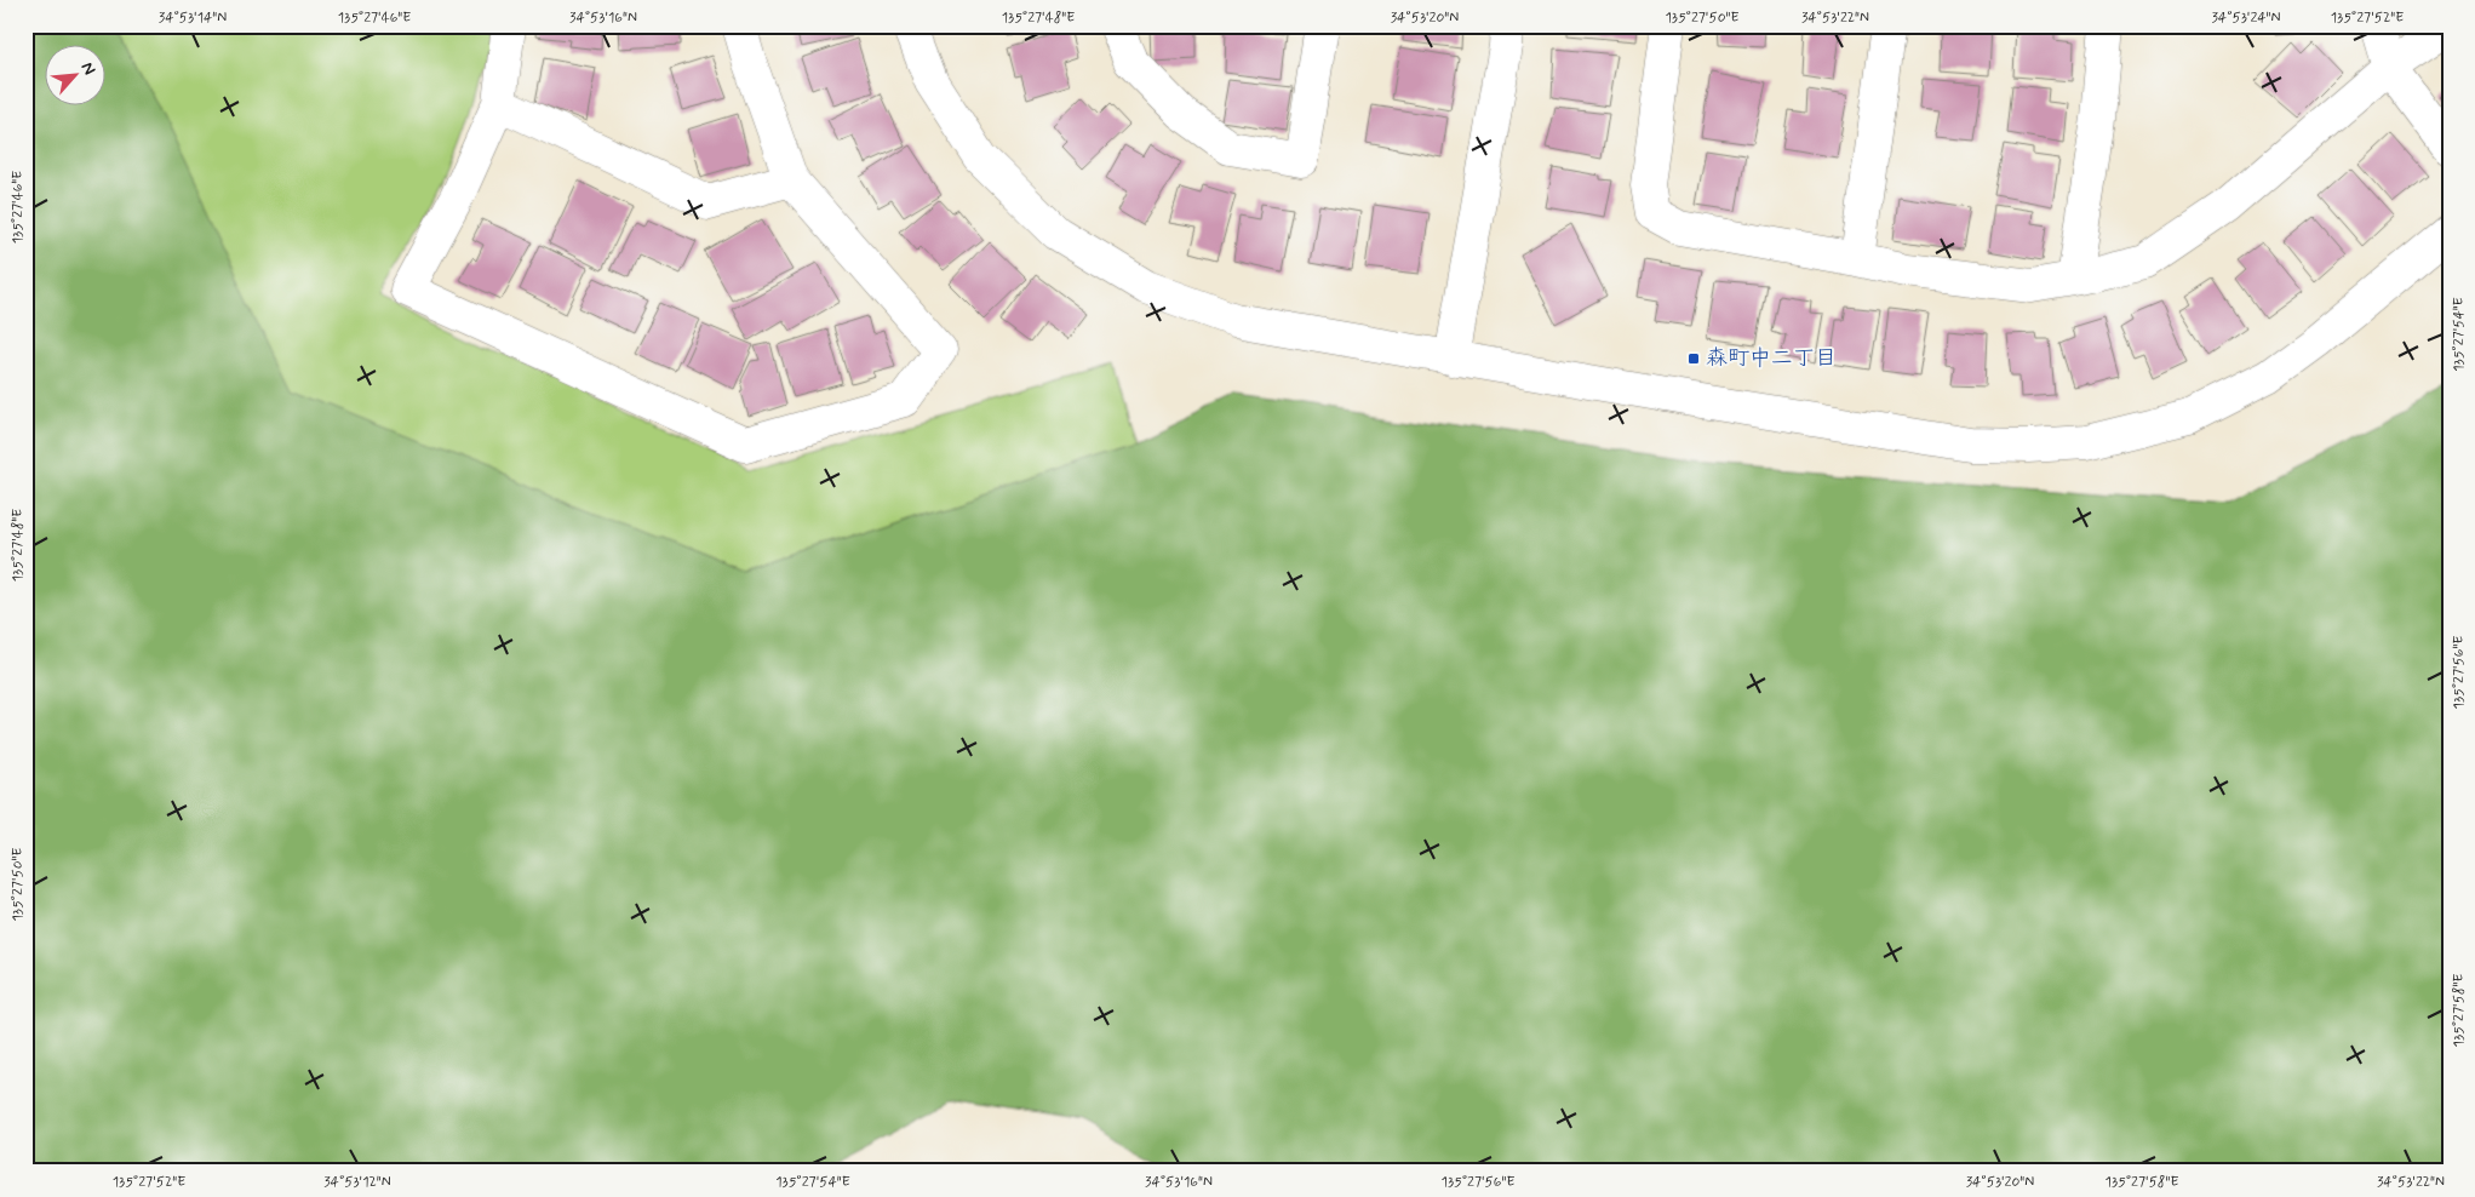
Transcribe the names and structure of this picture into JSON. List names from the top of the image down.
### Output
{
  "places": {
    "transit": ["森町中二丁目"]
  },
  "north": "top right",
  "coordinates": [
    "34°53'14\"N",
    "135°27'46\"E",
    "34°53'16\"N",
    "135°27'48\"E",
    "34°53'20\"N",
    "135°27'50\"E",
    "34°53'22\"N",
    "34°53'24\"N",
    "135°27'52\"E",
    "135°27'54\"E",
    "135°27'56\"E",
    "135°27'58\"E",
    "34°53'12\"N"
  ]
}
